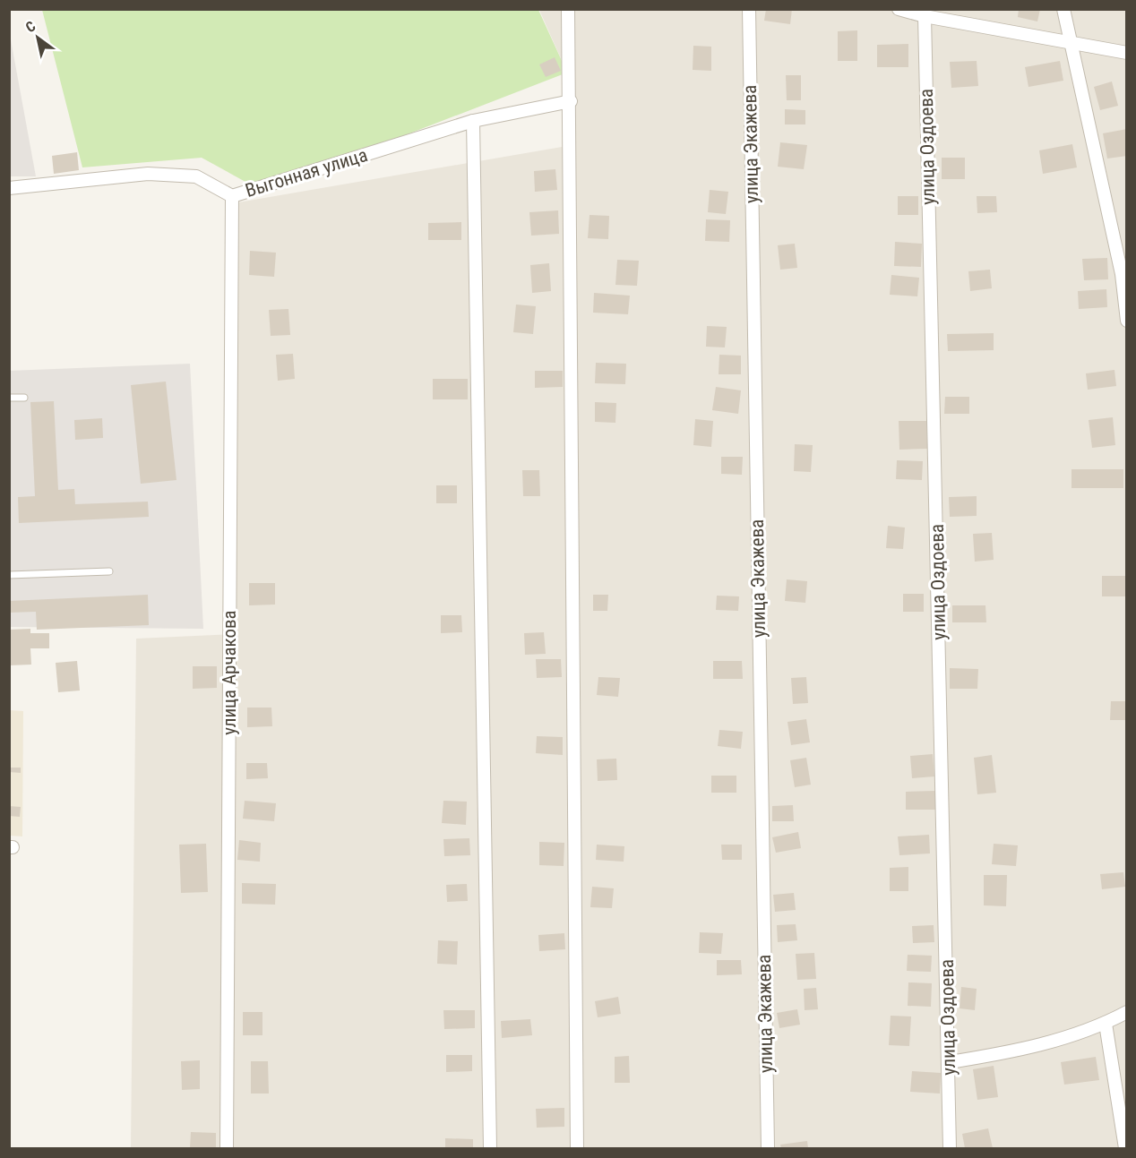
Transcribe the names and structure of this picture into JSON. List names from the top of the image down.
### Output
{
  "streets": {
    "street": [
      "улица Экажева",
      "улица Оздоева",
      "Выгонная улица",
      "улица Арчакова"
    ]
  },
  "crossings": [
    ["Выгонная улица", "улица Арчакова"]
  ],
  "north": "top left"
}
